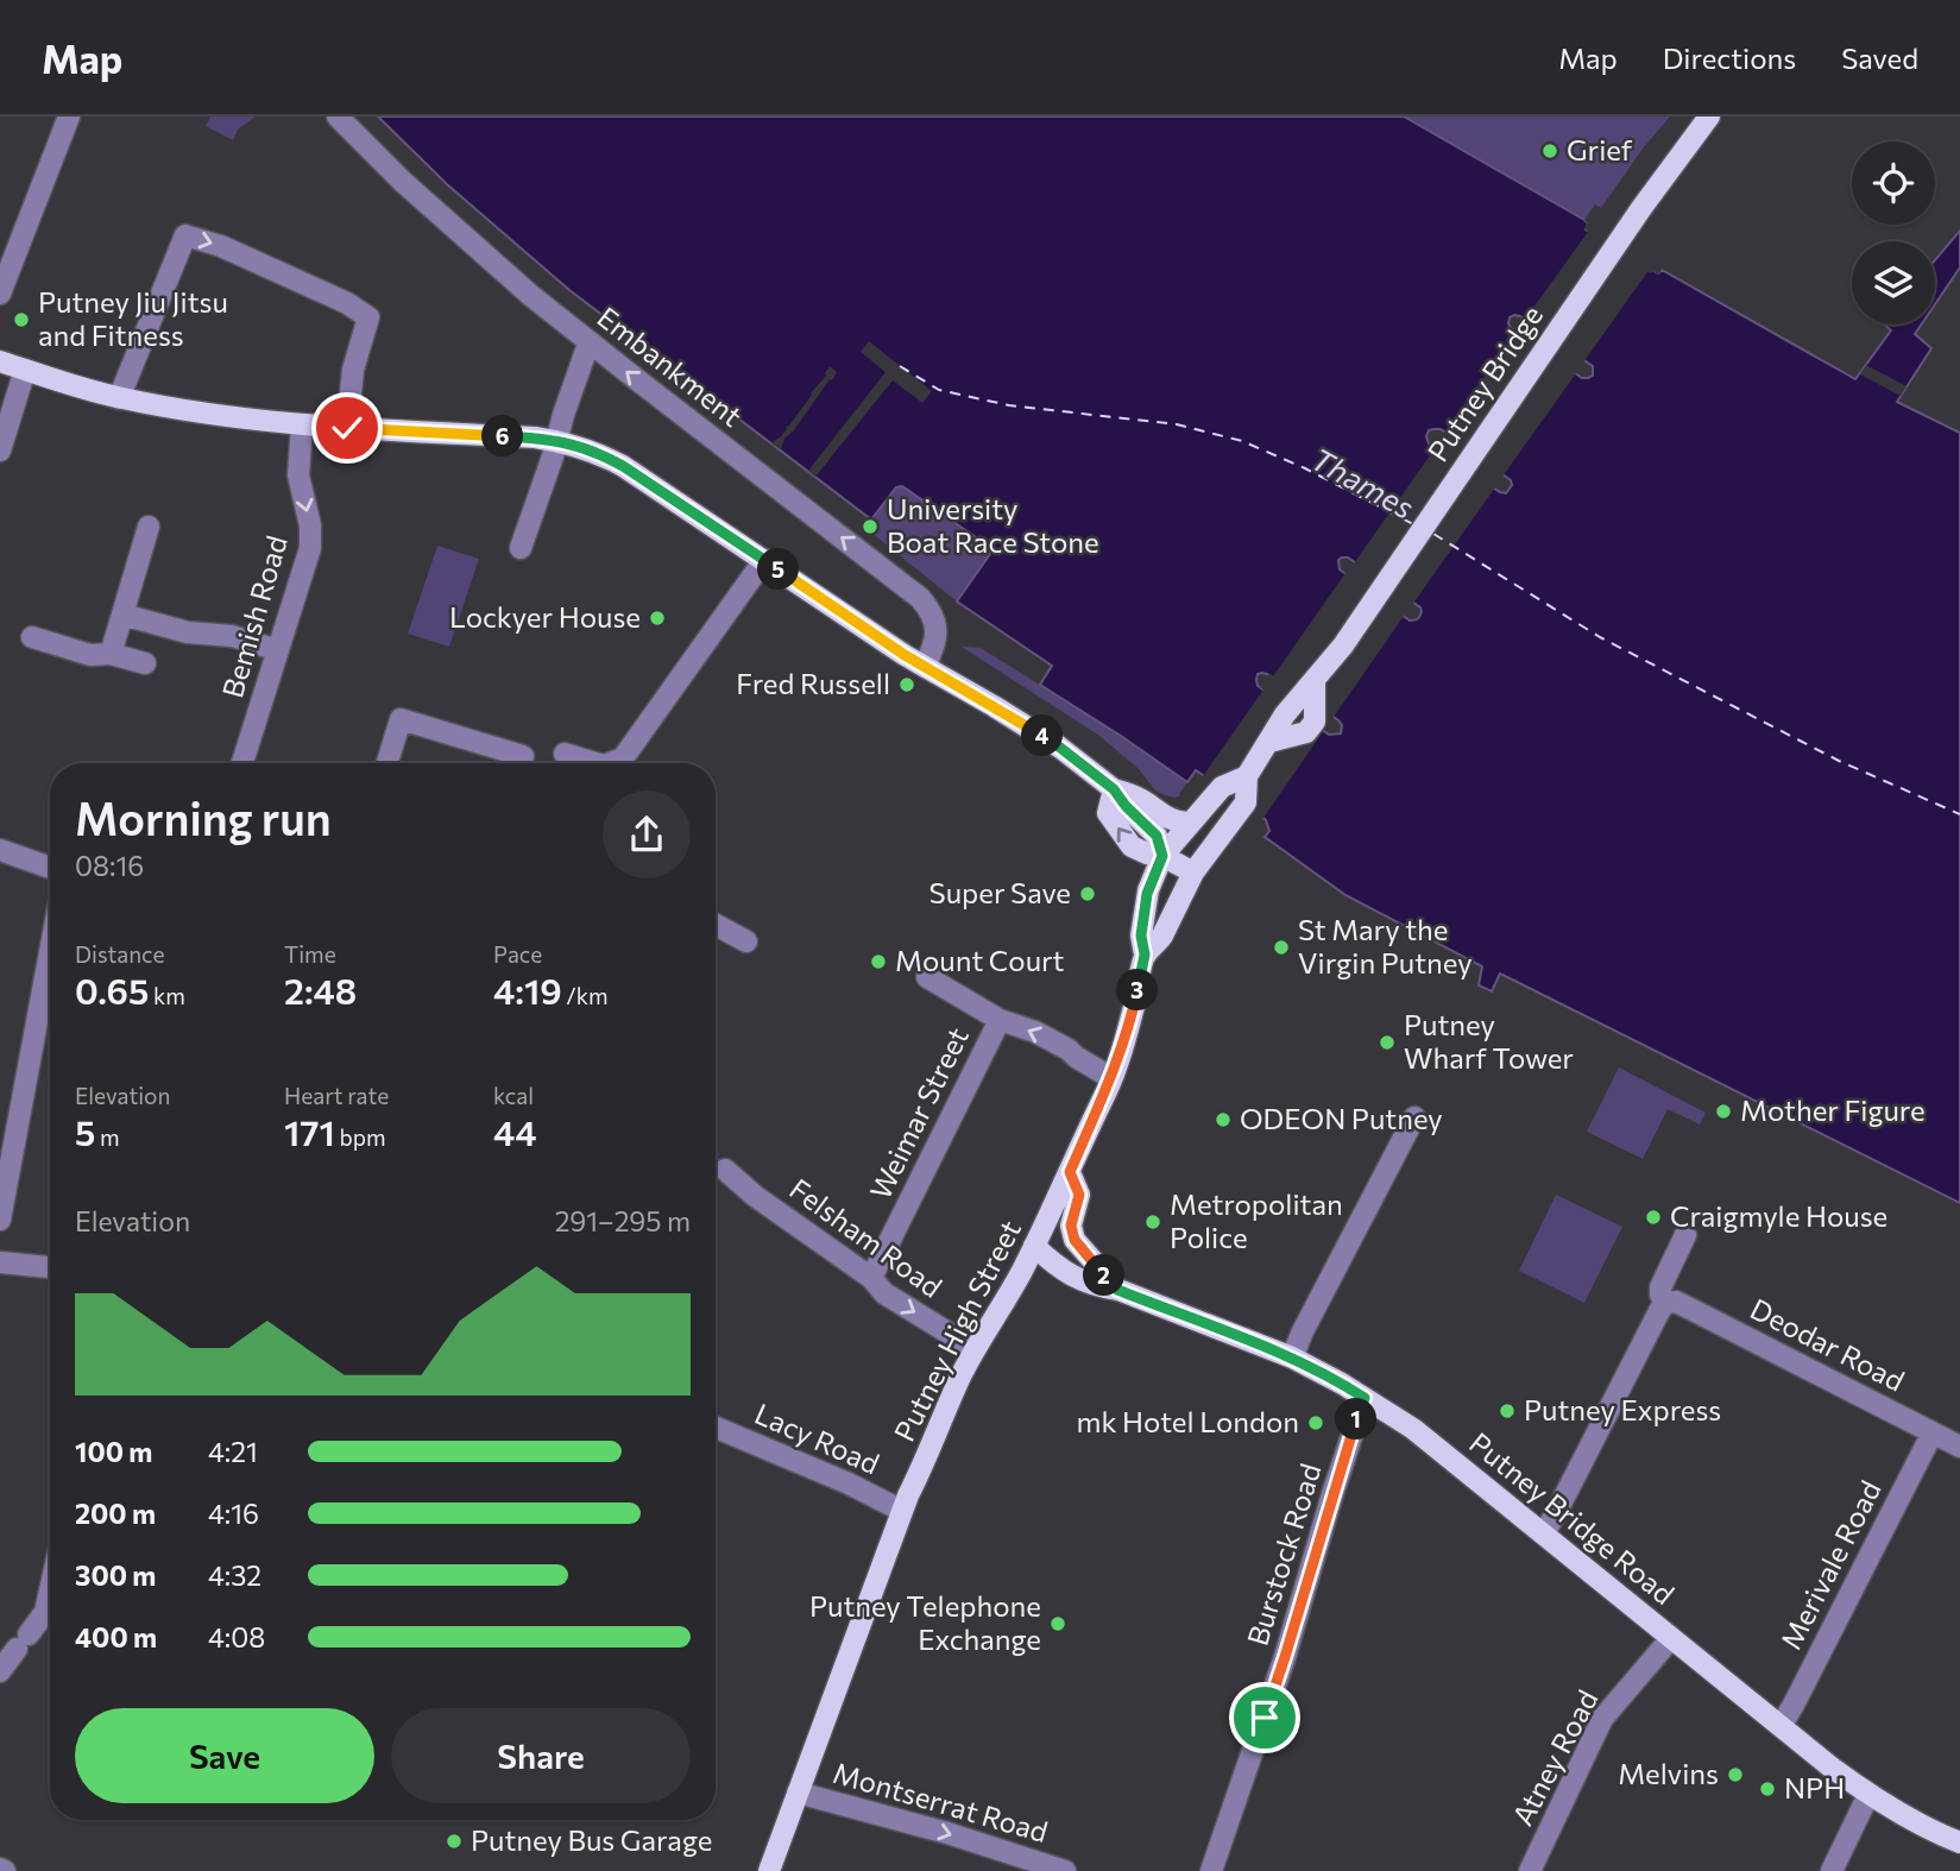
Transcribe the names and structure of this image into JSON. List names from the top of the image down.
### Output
{
  "streets": {
    "main road": ["Putney Bridge", "Putney High Street", "Putney Bridge Road"],
    "street": [
      "Embankment",
      "Bemish Road",
      "Weimar Street",
      "Felsham Road",
      "Deodar Road",
      "Lacy Road",
      "Burstock Road",
      "Merivale Road",
      "Atney Road",
      "Montserrat Road"
    ]
  },
  "crossings": [
    ["Weimar Street", "Felsham Road"],
    ["Weimar Street", "Putney High Street"],
    ["Felsham Road", "Putney High Street"],
    ["Putney High Street", "Lacy Road"],
    ["Putney High Street", "Putney Bridge Road"],
    ["Putney High Street", "Montserrat Road"],
    ["Deodar Road", "Merivale Road"],
    ["Putney Bridge Road", "Burstock Road"],
    ["Putney Bridge Road", "Merivale Road"],
    ["Putney Bridge Road", "Atney Road"]
  ],
  "one_way": ["Embankment", "Felsham Road", "Montserrat Road"],
  "water": ["Thames"],
  "places": [
    "Grief",
    "Putney Jiu Jitsu and Fitness",
    "University Boat Race Stone",
    "Lockyer House",
    "Fred Russell",
    "Super Save",
    "St Mary the Virgin Putney",
    "Mount Court",
    "Putney Wharf Tower",
    "Mother Figure",
    "ODEON Putney",
    "Craigmyle House",
    "Metropolitan Police",
    "Putney Express",
    "mk Hotel London",
    "Putney Telephone Exchange",
    "Melvins",
    "NPH",
    "Putney Bus Garage"
  ],
  "page": {
    "header": "Map",
    "nav": ["Map", "Directions", "Saved"],
    "pins": [
      "6",
      "5",
      "4",
      "3",
      "2",
      "1"
    ],
    "heading": ["Morning run", "08:16"],
    "stats": [
      ["Distance", "0.65 km"],
      ["Time", "2:48"],
      ["Pace", "4:19 /km"],
      ["Elevation", "5 m"],
      ["Heart rate", "171 bpm"],
      ["kcal", "44"]
    ],
    "chart": ["Elevation", "291–295 m"],
    "list": [
      {
        "name": "100 m",
        "note": "4:21"
      },
      {
        "name": "200 m",
        "note": "4:16"
      },
      {
        "name": "300 m",
        "note": "4:32"
      },
      {
        "name": "400 m",
        "note": "4:08"
      }
    ],
    "buttons": ["Save", "Share"]
  }
}
